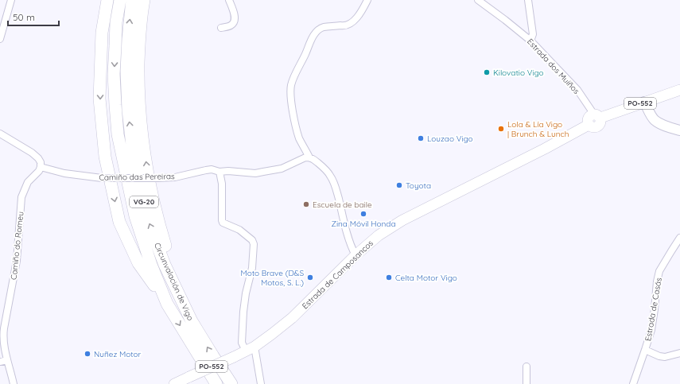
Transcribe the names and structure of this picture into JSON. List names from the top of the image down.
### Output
{
  "streets": {
    "highway": ["VG-20", "Circunvalación de Vigo"],
    "main road": ["PO-552", "Estrada de Camposancos"],
    "street": [
      "Estrada dos Muíños",
      "Camiño das Pereiras",
      "Camiño do Romeu",
      "Estrada de Casás"
    ]
  },
  "crossings": [
    ["Estrada dos Muíños", "PO-552"],
    ["Estrada dos Muíños", "Estrada de Camposancos"],
    ["PO-552", "Estrada de Camposancos"],
    ["Camiño das Pereiras", "Camiño do Romeu"]
  ],
  "places": [
    "Kilovatio Vigo",
    "Lola & Lía Vigo | Brunch & Lunch",
    "Louzao Vigo",
    "Toyota",
    "Escuela de baile",
    "Zina Móvil Honda",
    "Moto Brave (D&S Motos, S. L.)",
    "Celta Motor Vigo",
    "Nuñez Motor"
  ],
  "scale_bar": "50 m"
}
